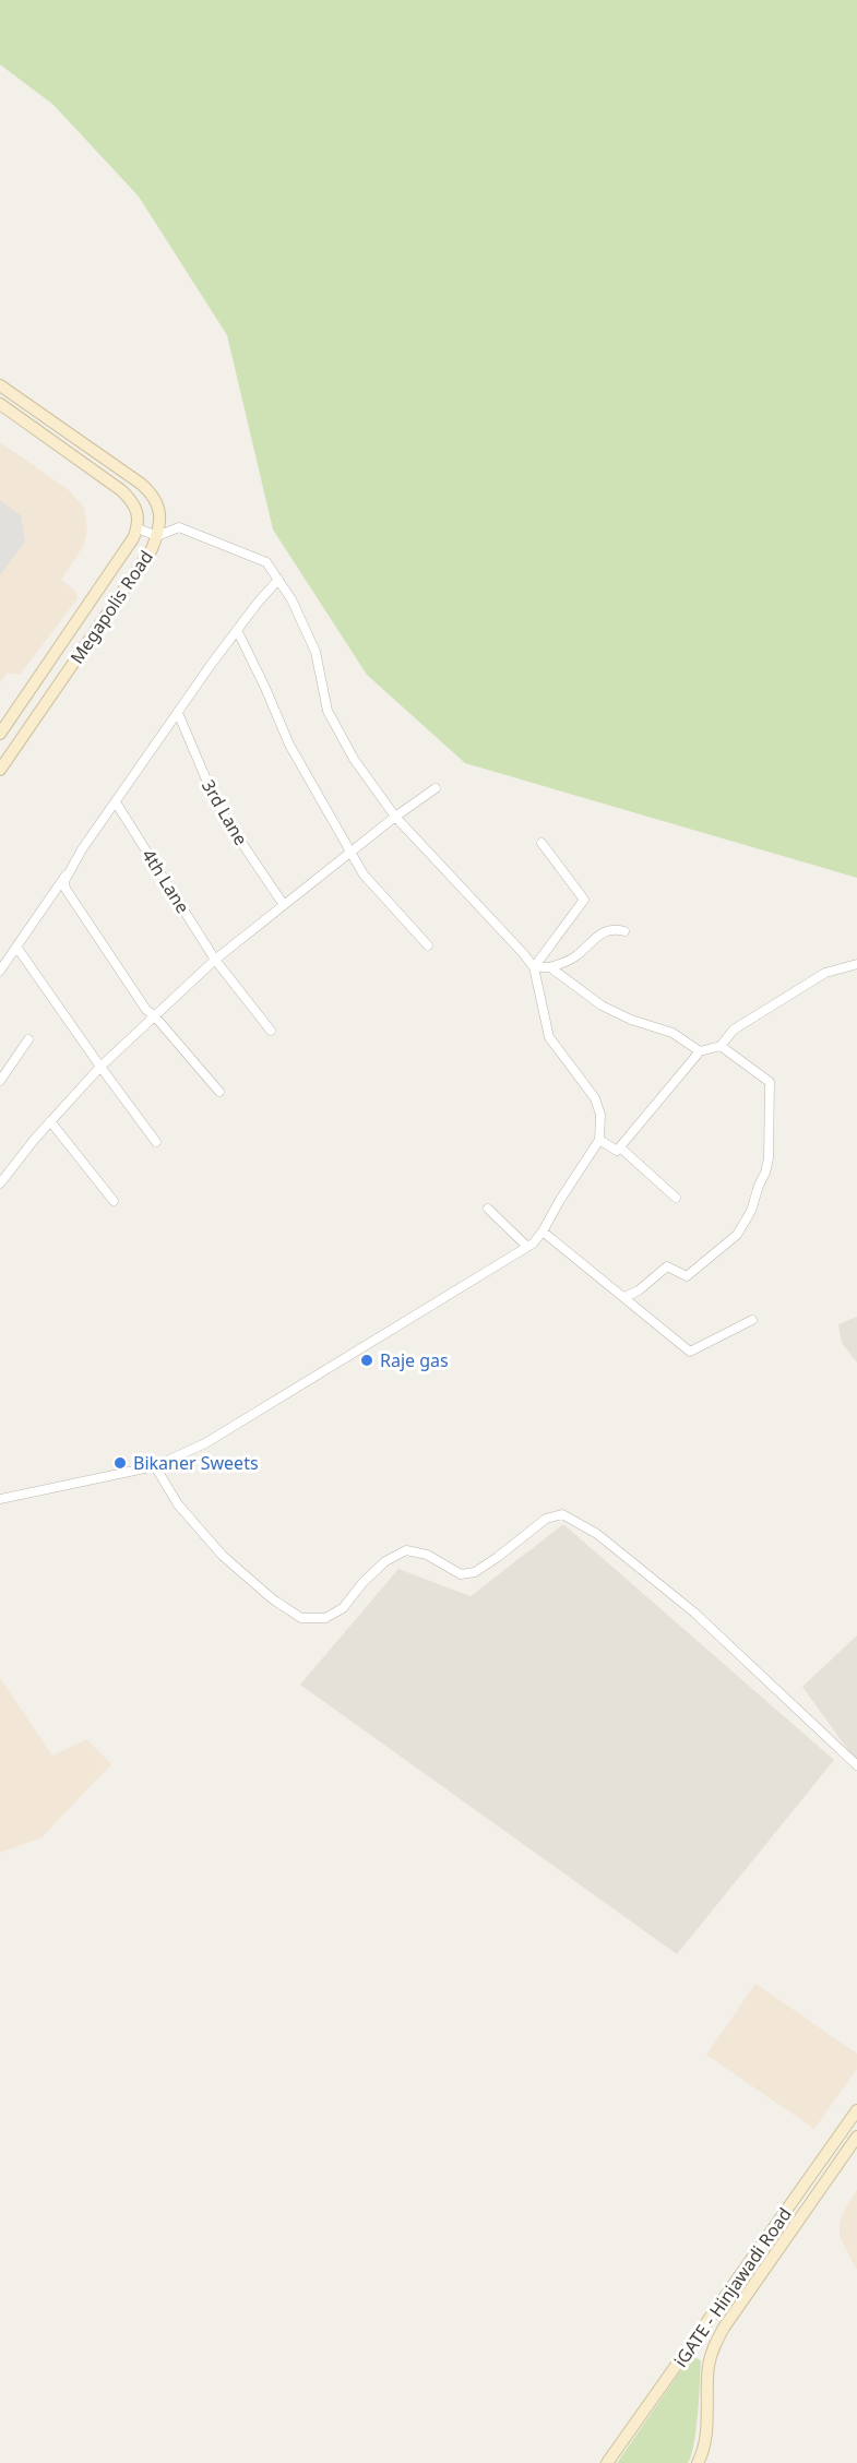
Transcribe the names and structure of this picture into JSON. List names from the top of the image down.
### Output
{
  "streets": {
    "street": [
      "Megapolis Road",
      "3rd Lane",
      "4th Lane",
      "iGATE - Hinjawadi Road"
    ]
  },
  "places": ["Raje gas", "Bikaner Sweets"]
}
